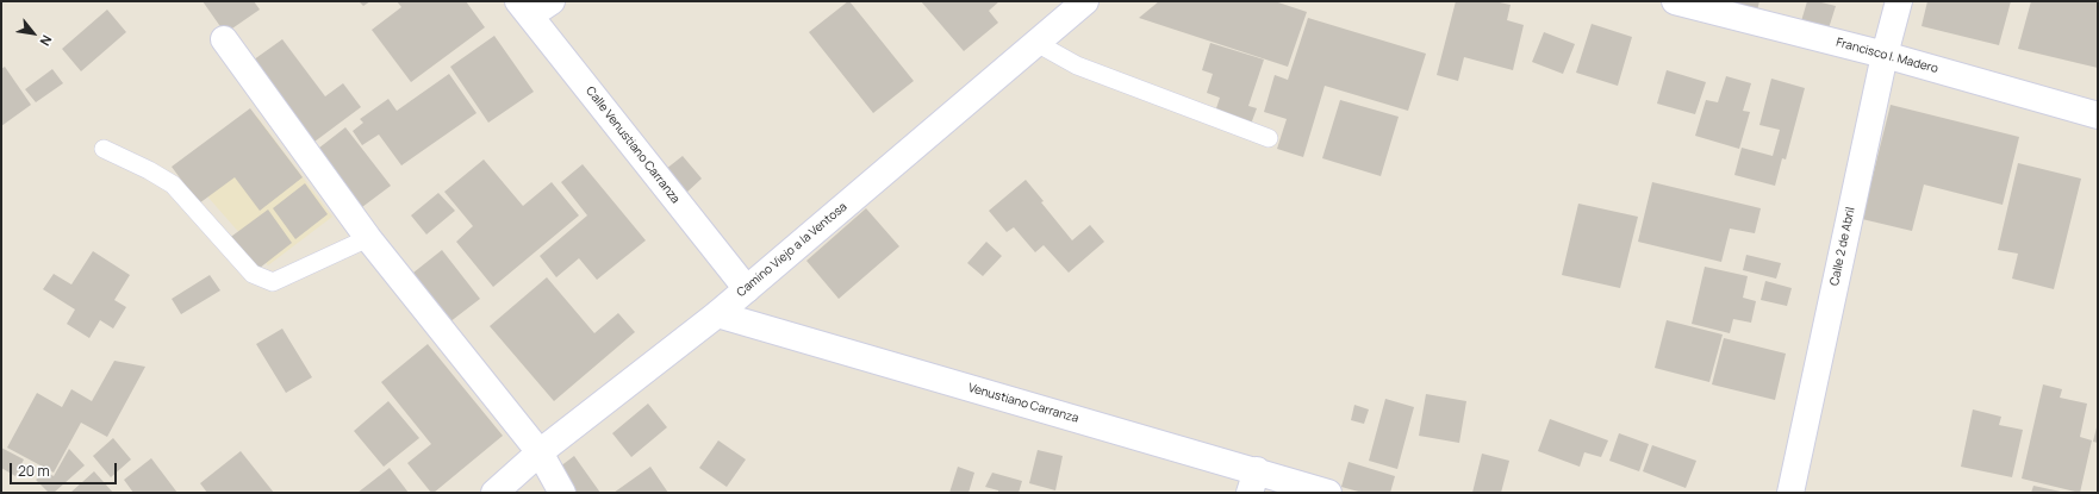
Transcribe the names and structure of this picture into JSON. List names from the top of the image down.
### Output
{
  "streets": {
    "street": [
      "Francisco I. Madero",
      "Calle Venustiano Carranza",
      "Calle 2 de Abril",
      "Camino Viejo a la Ventosa",
      "Venustiano Carranza"
    ]
  },
  "crossings": [
    ["Francisco I. Madero", "Calle 2 de Abril"],
    ["Calle Venustiano Carranza", "Camino Viejo a la Ventosa"],
    ["Camino Viejo a la Ventosa", "Venustiano Carranza"]
  ],
  "scale_bar": "20 m",
  "north": "bottom right"
}
